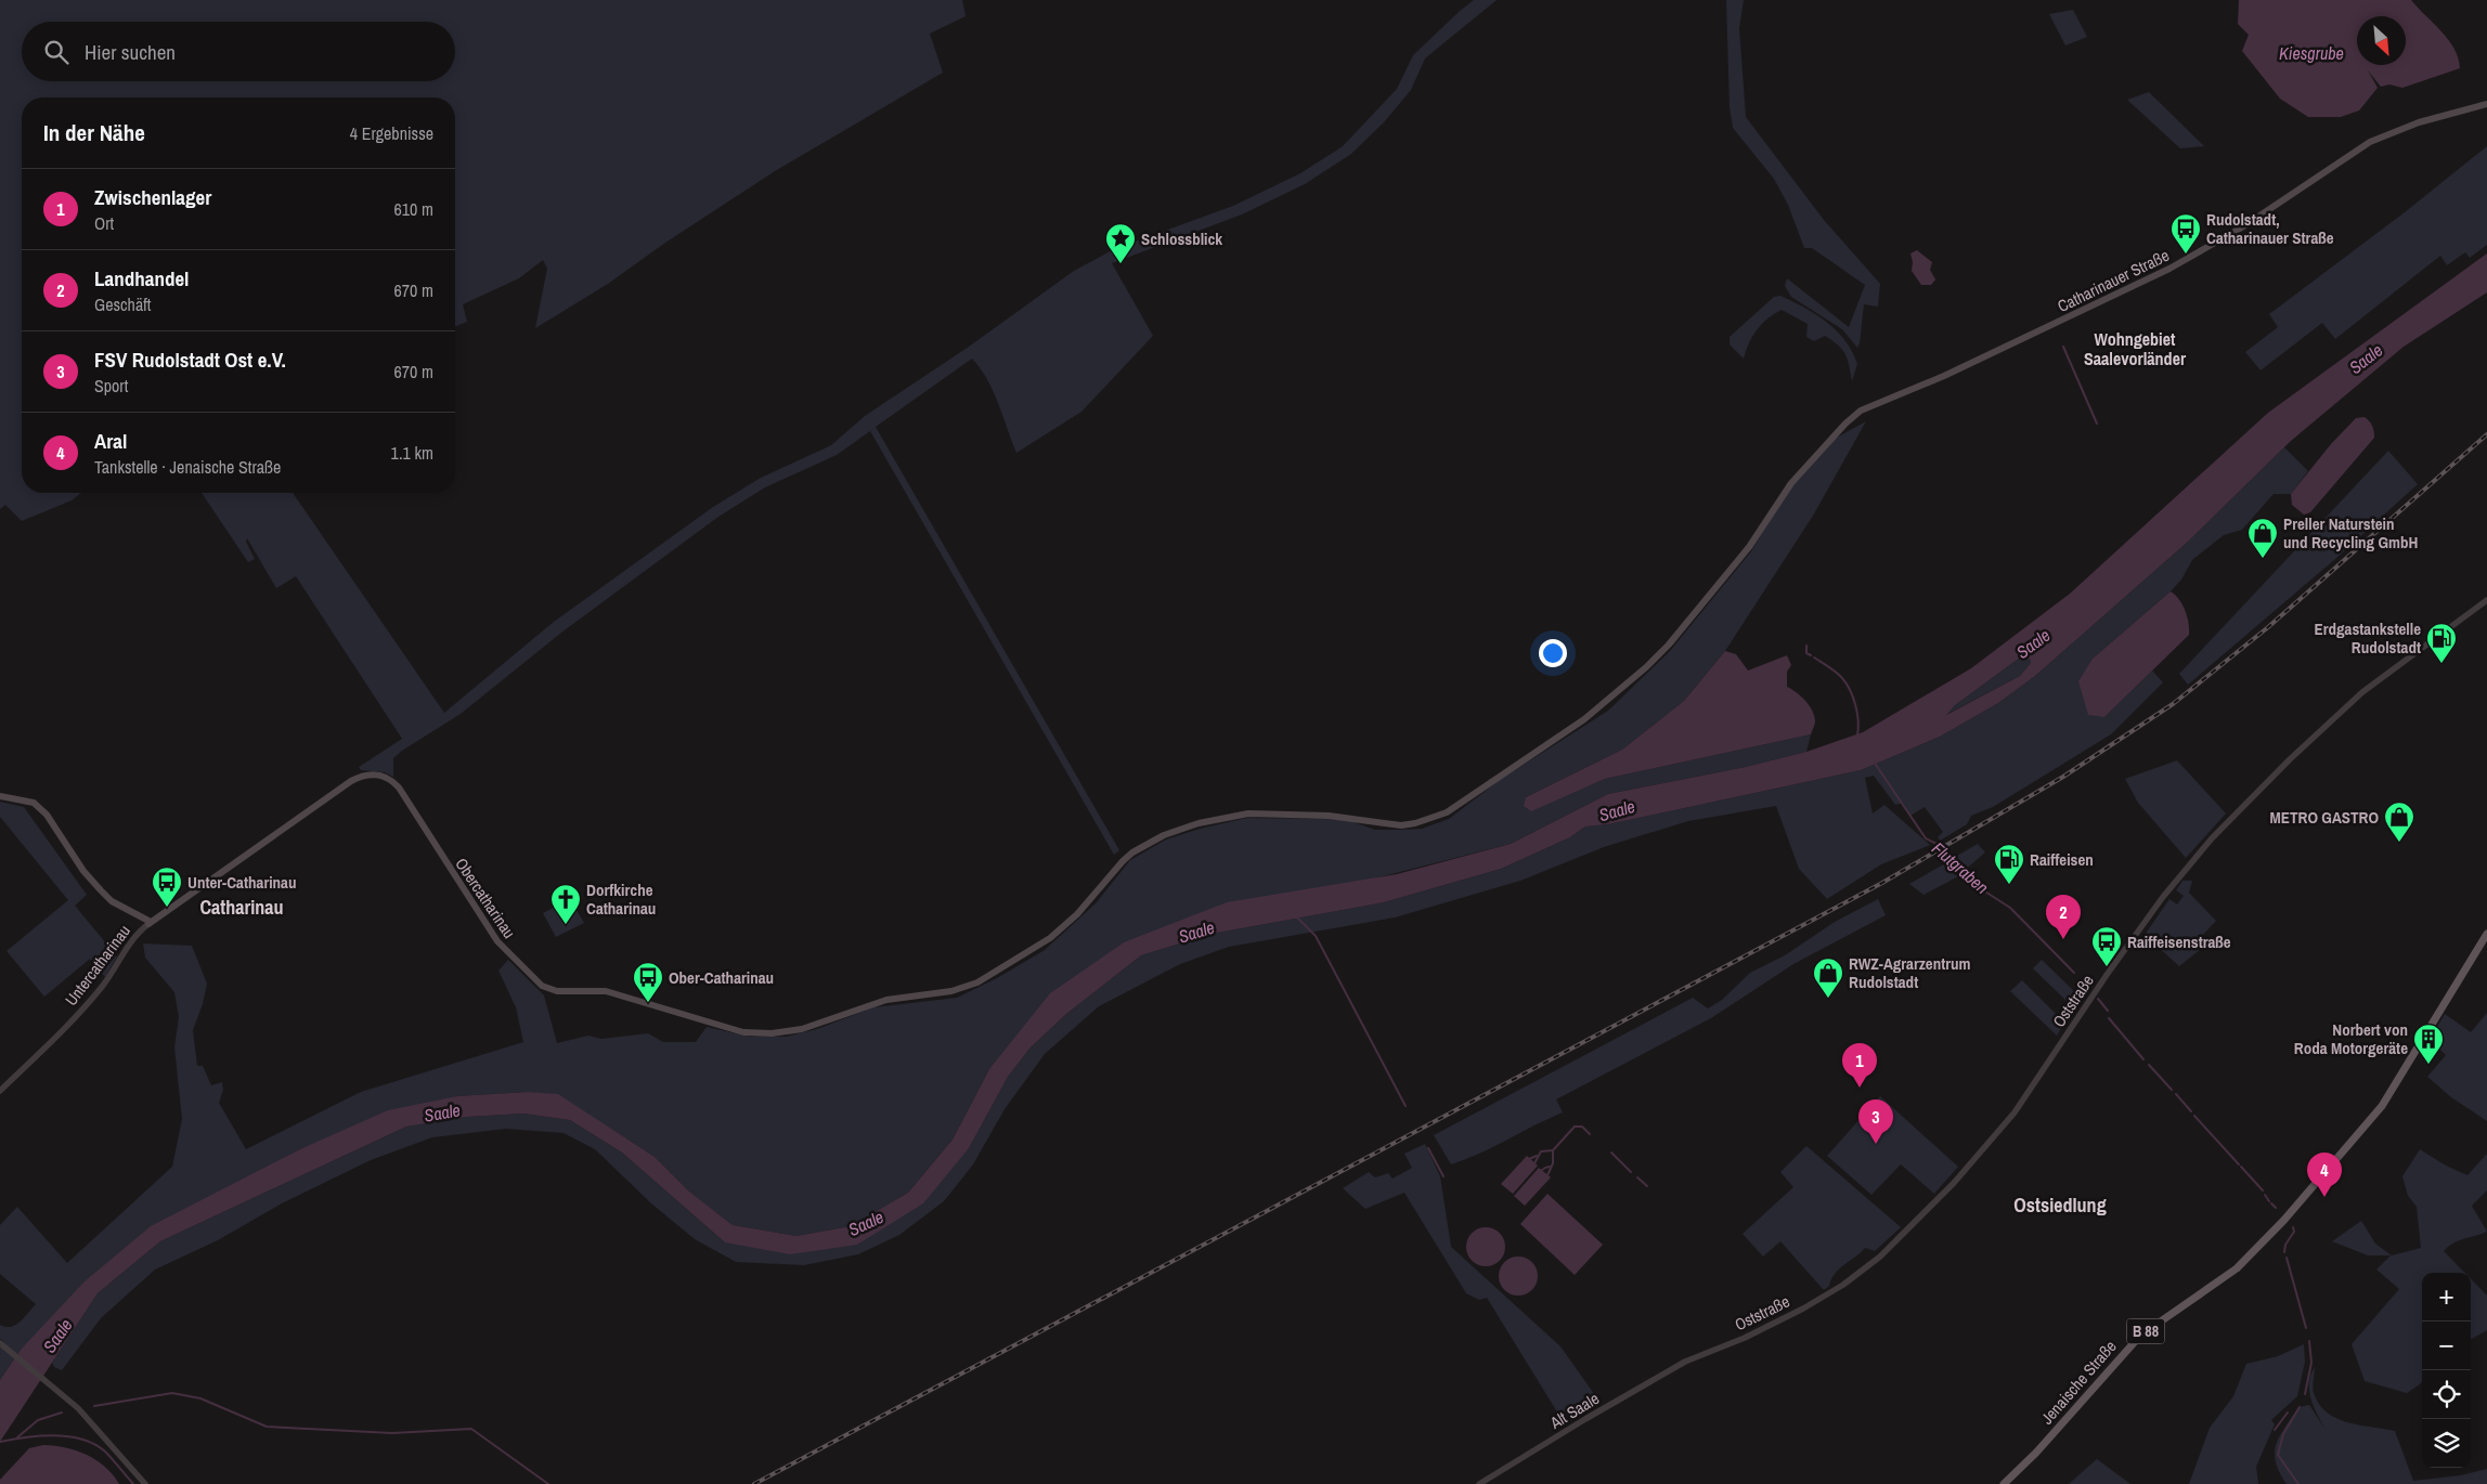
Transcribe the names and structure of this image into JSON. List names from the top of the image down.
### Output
{
  "streets": {
    "main road": [
      "Catharinauer Straße",
      "Obercatharinau",
      "Untercatharinau",
      "B 88",
      "Jenaische Straße"
    ],
    "street": ["Oststraße", "Alt Saale"]
  },
  "crossings": [
    ["Catharinauer Straße", "Obercatharinau"],
    ["Obercatharinau", "Untercatharinau"],
    ["Oststraße", "Alt Saale"]
  ],
  "districts": ["Wohngebiet Saalevorländer", "Catharinau", "Ostsiedlung"],
  "water": ["Kiesgrube", "Saale", "Flutgraben"],
  "places": {
    "bus stop": [
      "Rudolstadt, Catharinauer Straße",
      "Unter-Catharinau",
      "Raiffeisenstraße",
      "Ober-Catharinau"
    ],
    "place": ["Schlossblick"],
    "shop": ["Preller Naturstein und Recycling GmbH", "METRO GASTRO", "RWZ-Agrarzentrum Rudolstadt"],
    "fuel station": ["Erdgastankstelle Rudolstadt", "Raiffeisen"],
    "church": ["Dorfkirche Catharinau"],
    "building": ["Norbert von Roda Motorgeräte"]
  },
  "north": "bottom right",
  "page": {
    "search": "Hier suchen",
    "heading": ["In der Nähe", "4 Ergebnisse"],
    "list": [
      {
        "mark": "1",
        "name": "Zwischenlager",
        "note": "Ort",
        "value": "610 m"
      },
      {
        "mark": "2",
        "name": "Landhandel",
        "note": "Geschäft",
        "value": "670 m"
      },
      {
        "mark": "3",
        "name": "FSV Rudolstadt Ost e.V.",
        "note": "Sport",
        "value": "670 m"
      },
      {
        "mark": "4",
        "name": "Aral",
        "note": "Tankstelle · Jenaische Straße",
        "value": "1.1 km"
      }
    ],
    "pins": [
      "2",
      "1",
      "3",
      "4"
    ],
    "map_buttons": ["+", "−"]
  }
}
